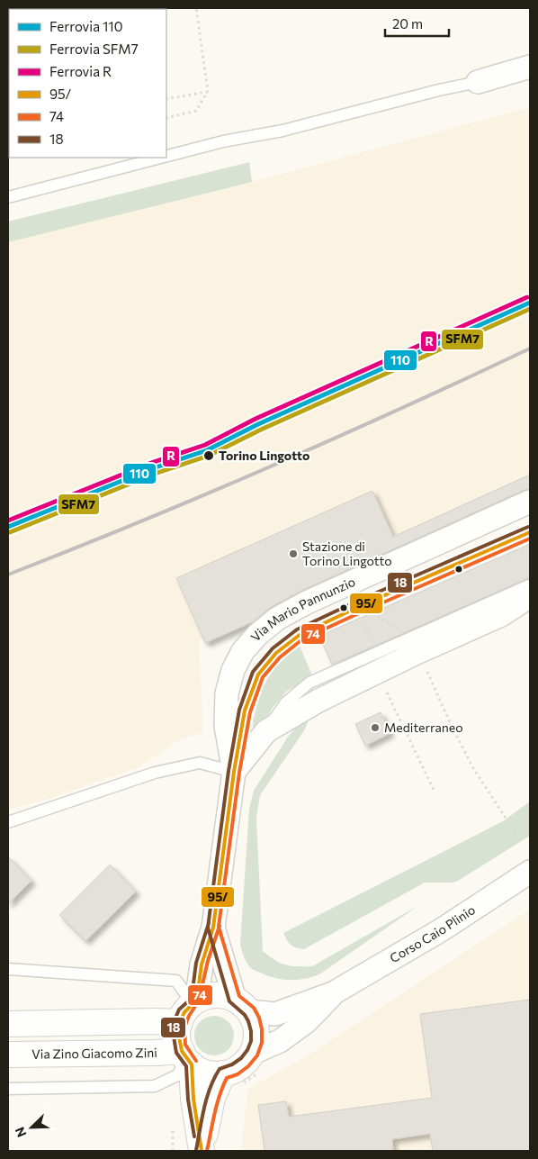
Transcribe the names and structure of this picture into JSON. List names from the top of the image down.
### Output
{
  "streets": {
    "street": ["Via Mario Pannunzio", "Corso Caio Plinio", "Via Zino Giacomo Zini"]
  },
  "crossings": [
    ["Corso Caio Plinio", "Via Zino Giacomo Zini"]
  ],
  "places": ["Torino Lingotto", "Stazione di Torino Lingotto", "Mediterraneo"],
  "lines": [
    "rail line R",
    "rail line 110",
    "rail line SFM7",
    "transit line 18",
    "transit line 95/",
    "transit line 74"
  ],
  "legend": [
    "Ferrovia 110",
    "Ferrovia SFM7",
    "Ferrovia R",
    "95/",
    "74",
    "18"
  ],
  "scale_bar": "20 m",
  "north": "bottom left"
}
